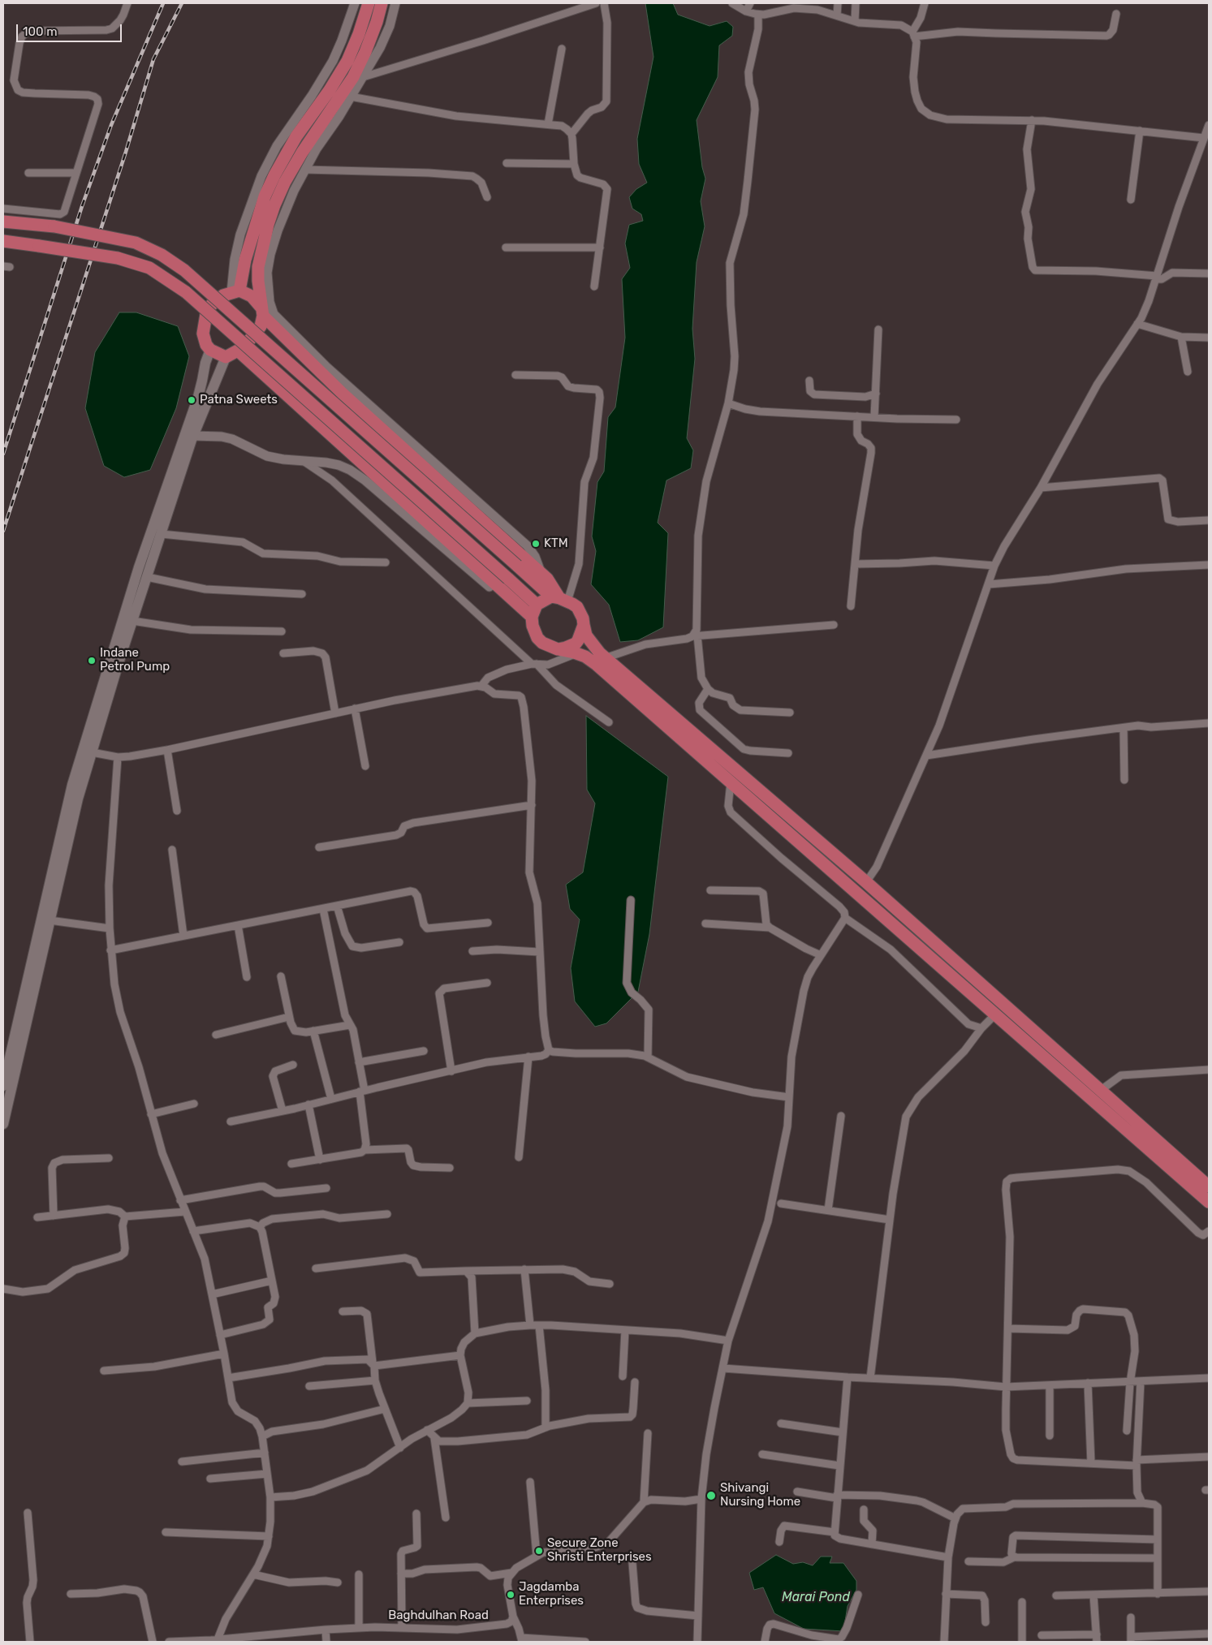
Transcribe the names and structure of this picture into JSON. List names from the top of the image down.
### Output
{
  "streets": {
    "street": ["Baghdulhan Road"]
  },
  "water": ["Marai Pond"],
  "places": [
    "Patna Sweets",
    "KTM",
    "Indane Petrol Pump",
    "Shivangi Nursing Home",
    "Secure Zone Shristi Enterprises",
    "Jagdamba Enterprises"
  ],
  "scale_bar": "100 m"
}
